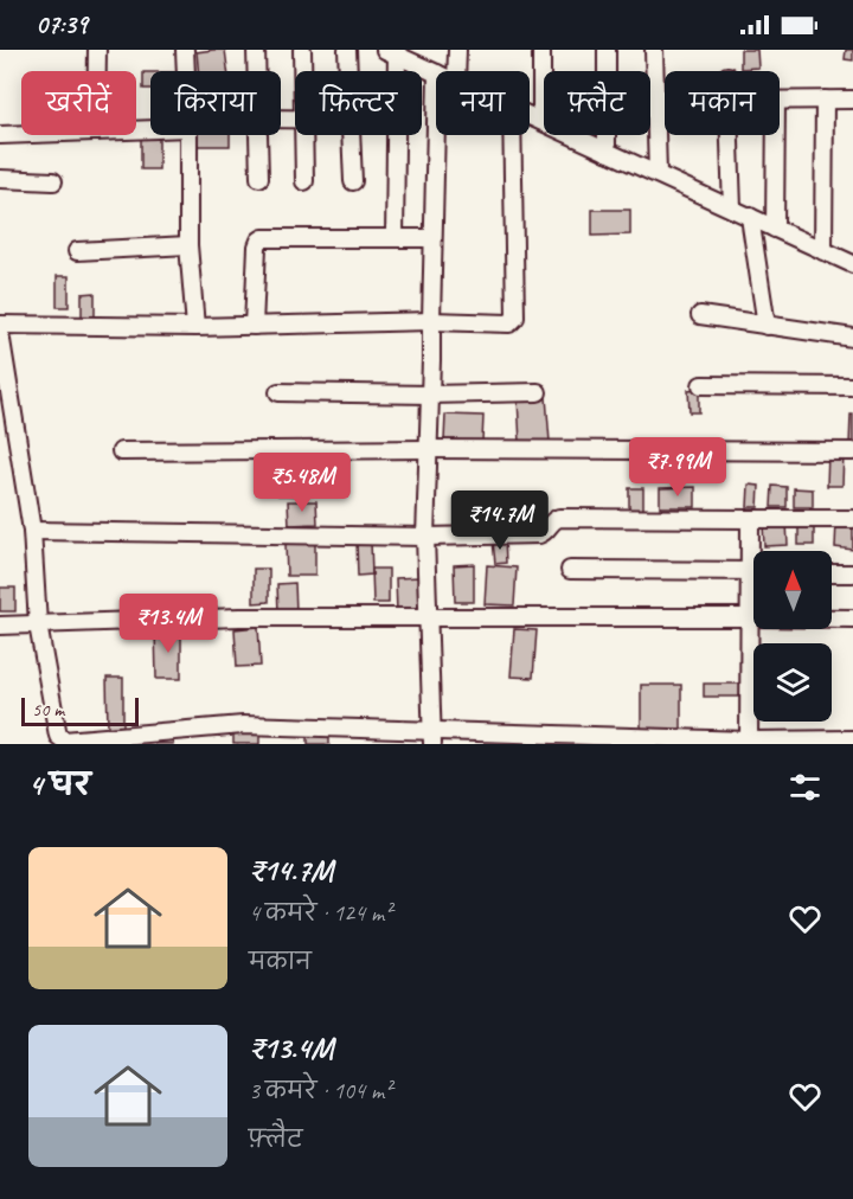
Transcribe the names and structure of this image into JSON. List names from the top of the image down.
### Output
{
  "scale_bar": "50 m",
  "north": "top",
  "page": {
    "status": "07:39",
    "chip": [
      "खरीदें",
      "किराया",
      "फ़िल्टर",
      "नया",
      "फ़्लैट",
      "मकान"
    ],
    "price": [
      "₹7.99M",
      "₹5.48M",
      "₹14.7M",
      "₹13.4M"
    ],
    "scale": "50 m",
    "heading": "4 घर",
    "list": [
      {
        "name": "₹14.7M",
        "note": "4 कमरे · 124 m² · मकान"
      },
      {
        "name": "₹13.4M",
        "note": "3 कमरे · 104 m² · फ़्लैट"
      }
    ]
  }
}
